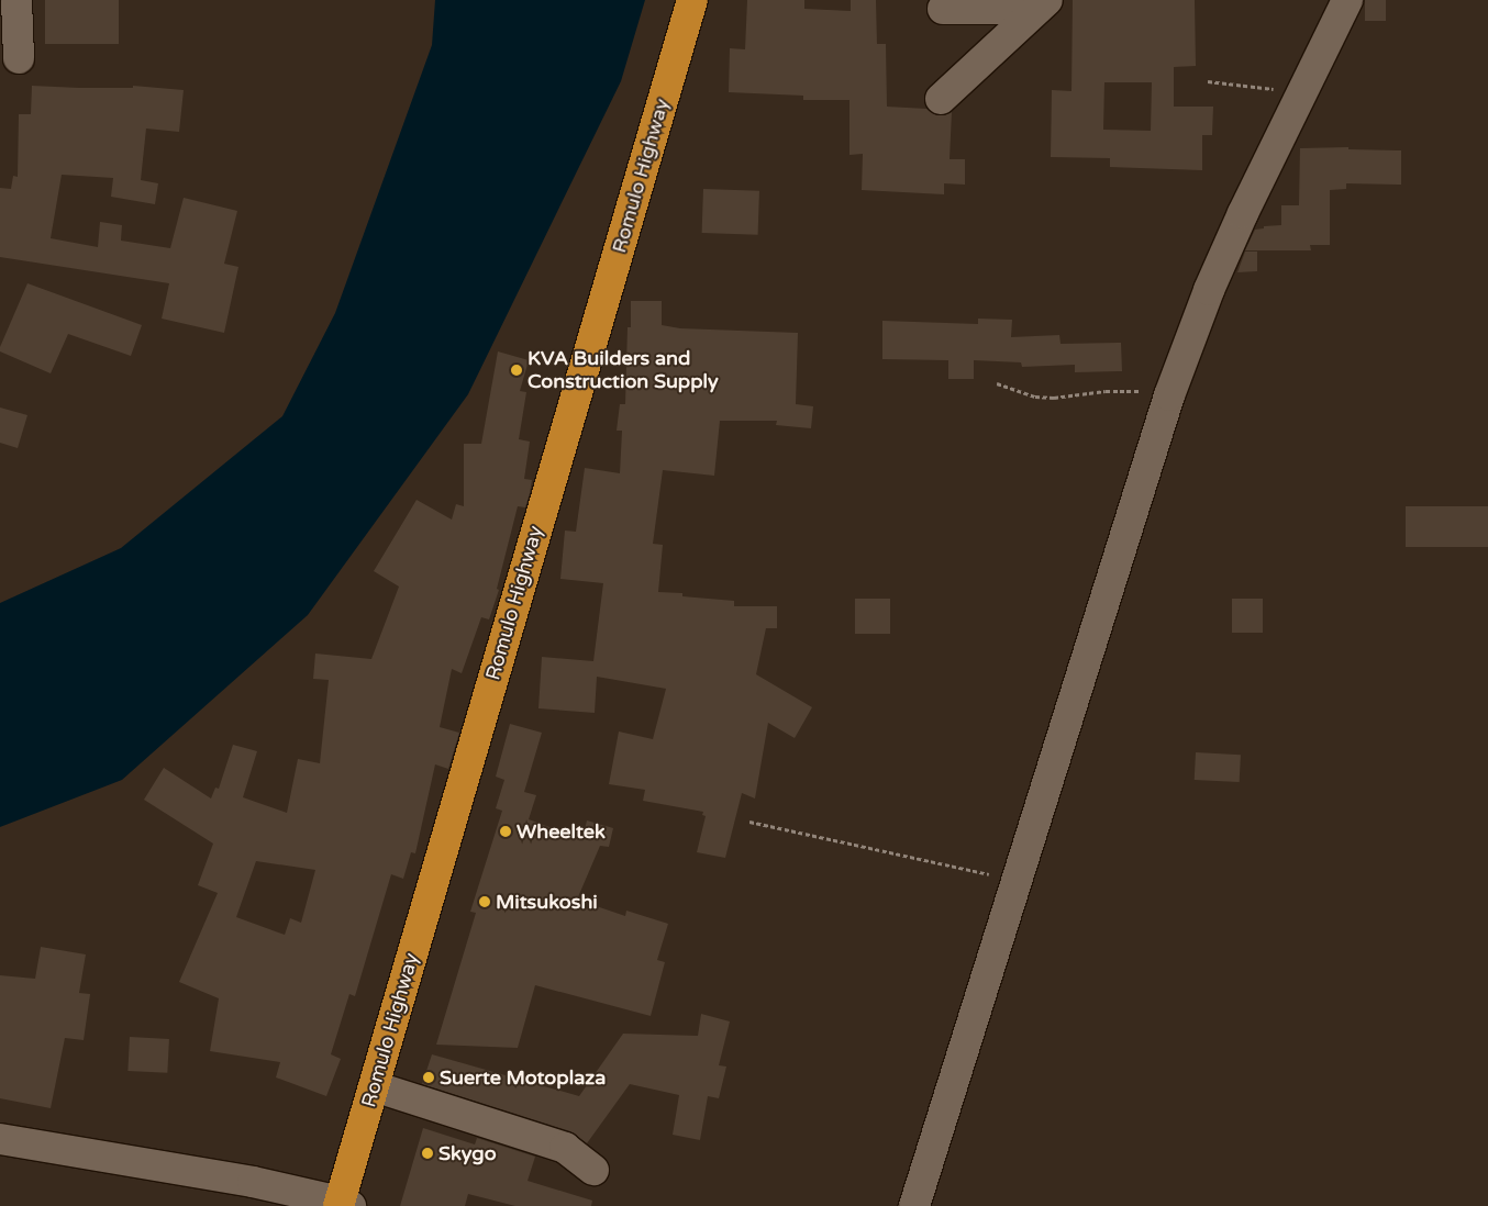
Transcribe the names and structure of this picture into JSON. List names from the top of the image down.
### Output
{
  "streets": {
    "highway": ["Romulo Highway"]
  },
  "places": [
    "KVA Builders and Construction Supply",
    "Wheeltek",
    "Mitsukoshi",
    "Suerte Motoplaza",
    "Skygo"
  ]
}
